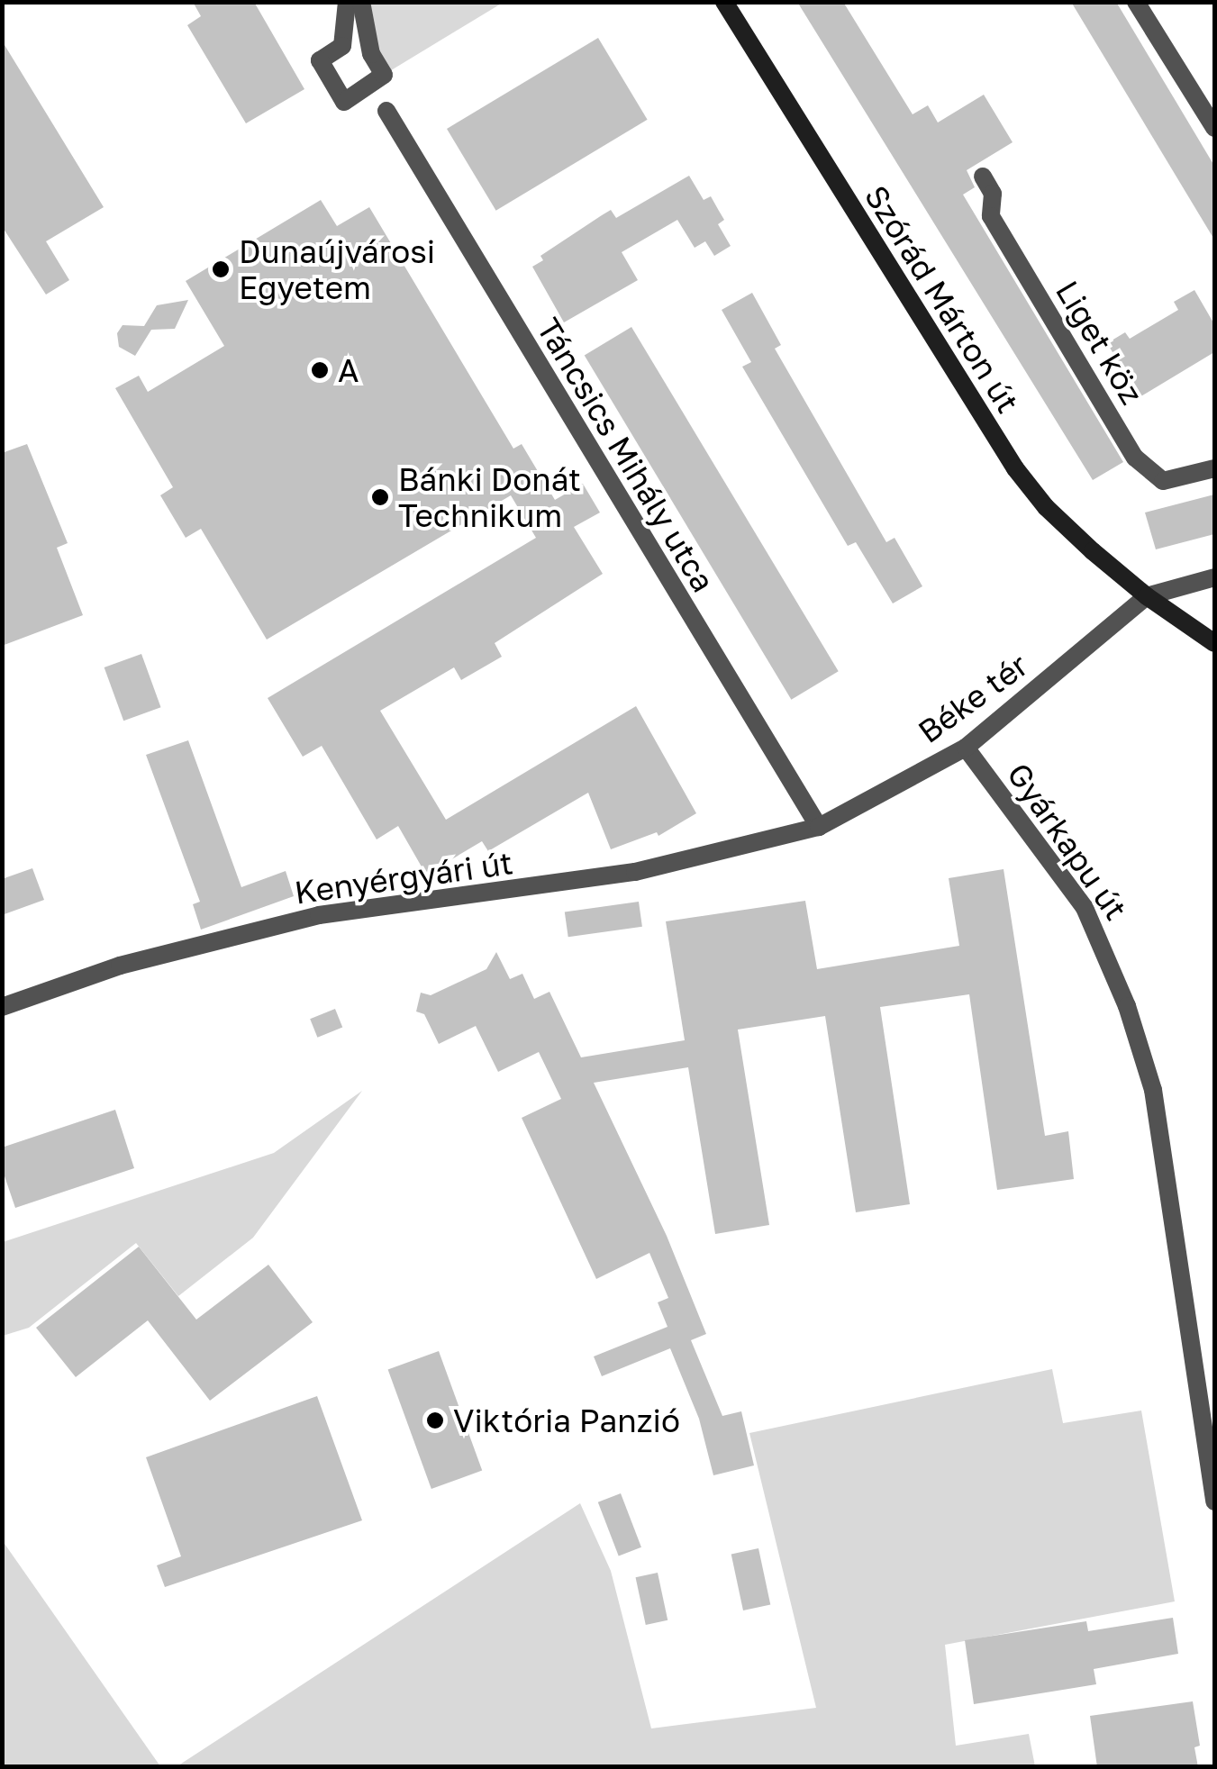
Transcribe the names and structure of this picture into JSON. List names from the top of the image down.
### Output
{
  "streets": {
    "street": [
      "Szórád Márton út",
      "Liget köz",
      "Táncsics Mihály utca",
      "Béke tér",
      "Gyárkapu út",
      "Kenyérgyári út"
    ]
  },
  "crossings": [
    ["Szórád Márton út", "Béke tér"],
    ["Táncsics Mihály utca", "Béke tér"],
    ["Táncsics Mihály utca", "Kenyérgyári út"],
    ["Béke tér", "Gyárkapu út"],
    ["Béke tér", "Kenyérgyári út"]
  ],
  "places": [
    "Dunaújvárosi Egyetem",
    "A",
    "Bánki Donát Technikum",
    "Viktória Panzió"
  ]
}
